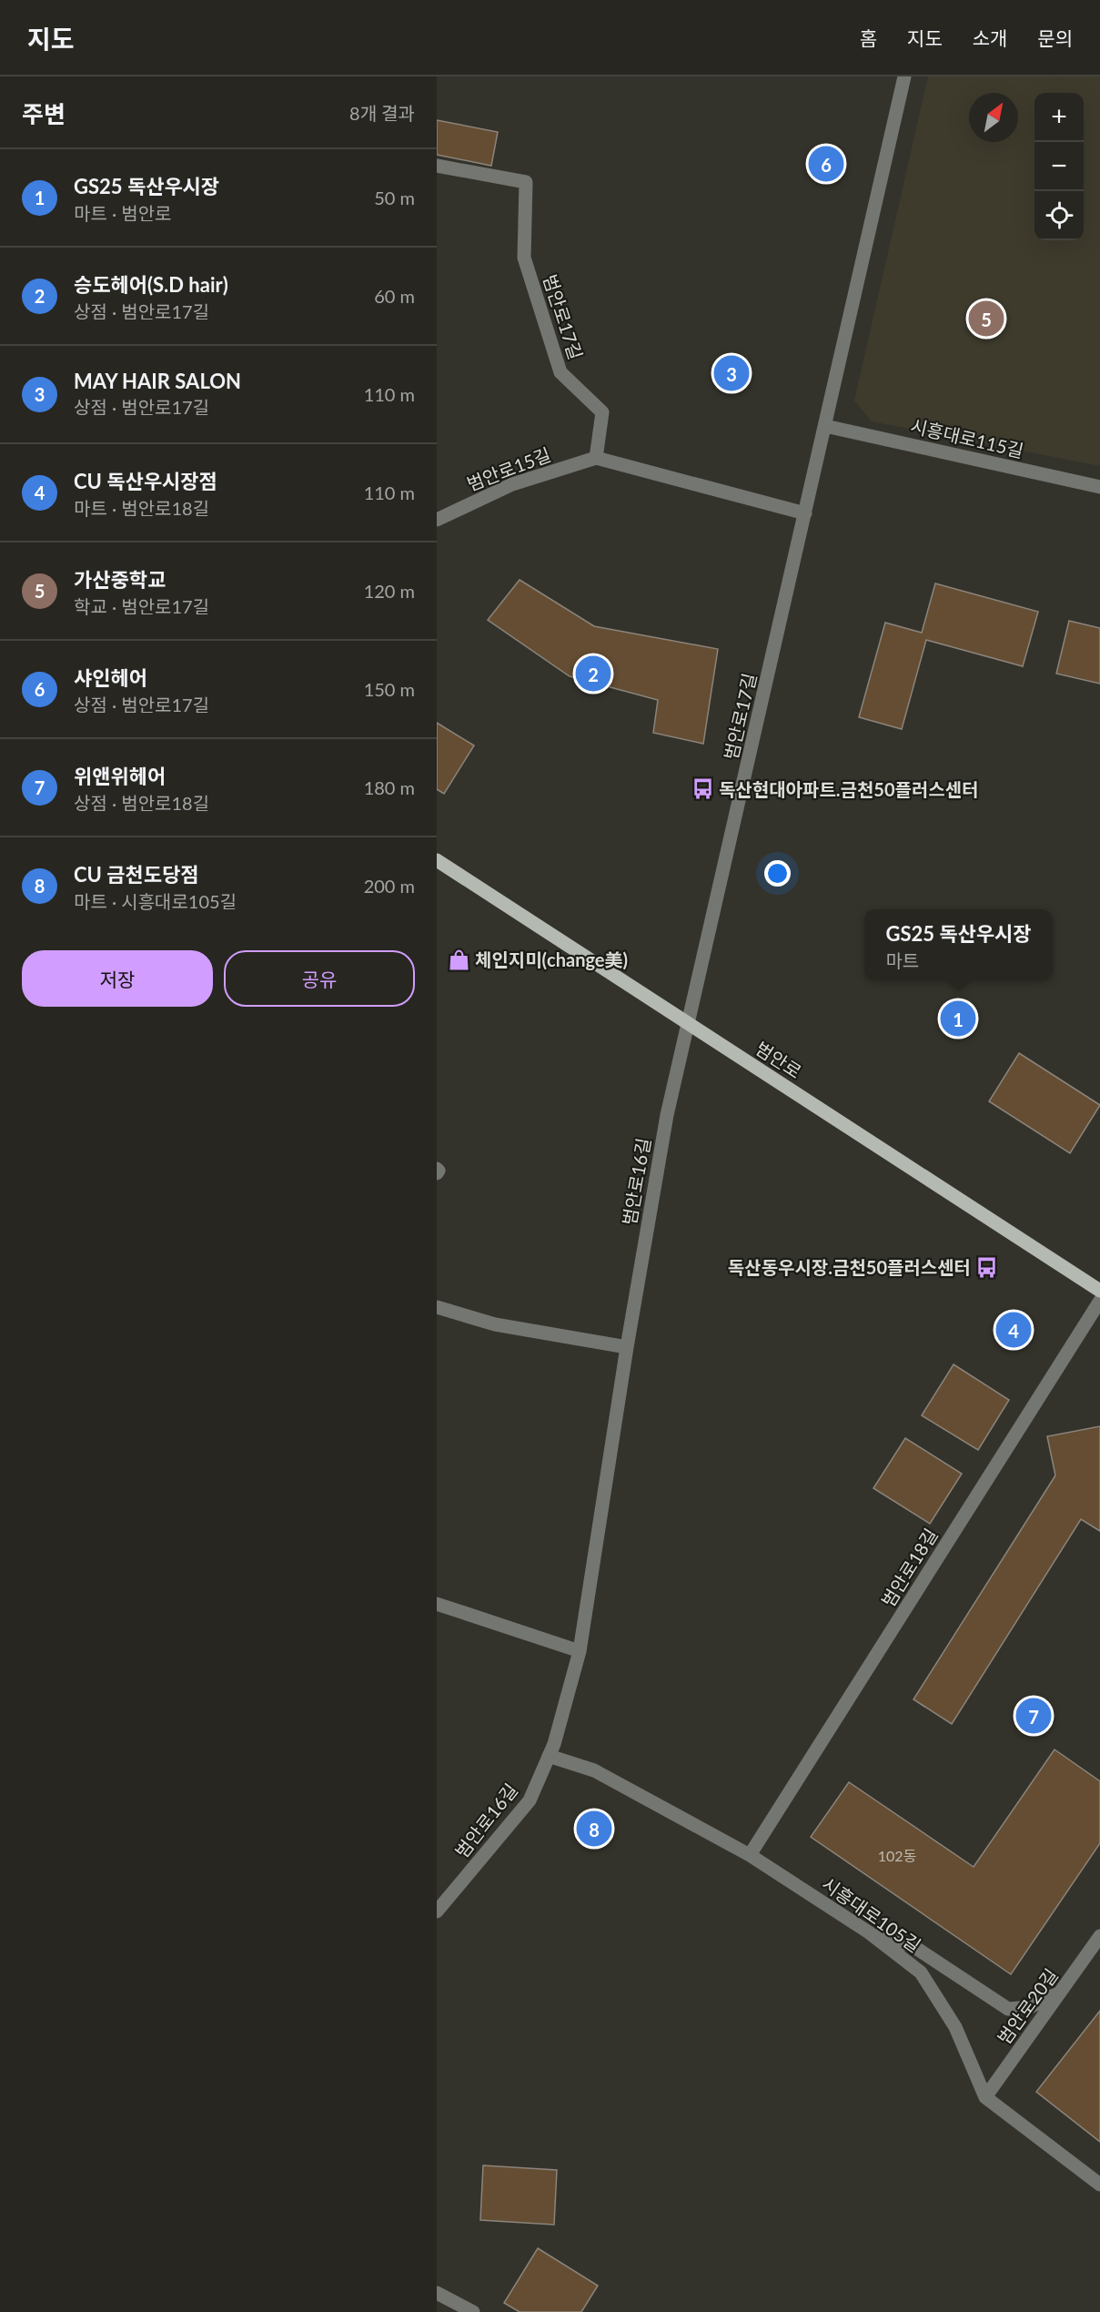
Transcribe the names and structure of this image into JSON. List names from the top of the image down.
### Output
{
  "streets": {
    "main road": ["범안로"],
    "street": [
      "범안로17길",
      "시흥대로115길",
      "범안로15길",
      "범안로16길",
      "범안로18길",
      "시흥대로105길",
      "범안로20길"
    ]
  },
  "crossings": [
    ["범안로17길", "시흥대로115길"],
    ["범안로17길", "범안로15길"],
    ["범안로17길", "범안로"],
    ["범안로17길", "범안로16길"],
    ["범안로", "범안로16길"],
    ["범안로16길", "시흥대로105길"],
    ["범안로18길", "시흥대로105길"],
    ["시흥대로105길", "범안로20길"]
  ],
  "places": {
    "bus stop": ["독산현대아파트.금천50플러스센터", "독산동우시장.금천50플러스센터"],
    "shop": ["체인지미(change美)"]
  },
  "house_numbers": ["102동"],
  "north": "top right",
  "page": {
    "header": "지도",
    "nav": [
      "홈",
      "지도",
      "소개",
      "문의"
    ],
    "heading": ["주변", "8개 결과"],
    "map_buttons": ["+", "−"],
    "pins": [
      "6",
      "5",
      "3",
      "2",
      "1",
      "4",
      "7",
      "8"
    ],
    "list": [
      {
        "mark": "1",
        "name": "GS25 독산우시장",
        "note": "마트 · 범안로",
        "value": "50 m"
      },
      {
        "mark": "2",
        "name": "승도헤어(S.D hair)",
        "note": "상점 · 범안로17길",
        "value": "60 m"
      },
      {
        "mark": "3",
        "name": "MAY HAIR SALON",
        "note": "상점 · 범안로17길",
        "value": "110 m"
      },
      {
        "mark": "4",
        "name": "CU 독산우시장점",
        "note": "마트 · 범안로18길",
        "value": "110 m"
      },
      {
        "mark": "5",
        "name": "가산중학교",
        "note": "학교 · 범안로17길",
        "value": "120 m"
      },
      {
        "mark": "6",
        "name": "샤인헤어",
        "note": "상점 · 범안로17길",
        "value": "150 m"
      },
      {
        "mark": "7",
        "name": "위앤위헤어",
        "note": "상점 · 범안로18길",
        "value": "180 m"
      },
      {
        "mark": "8",
        "name": "CU 금천도당점",
        "note": "마트 · 시흥대로105길",
        "value": "200 m"
      }
    ],
    "popup": ["GS25 독산우시장", "마트"],
    "buttons": ["저장", "공유"]
  }
}
